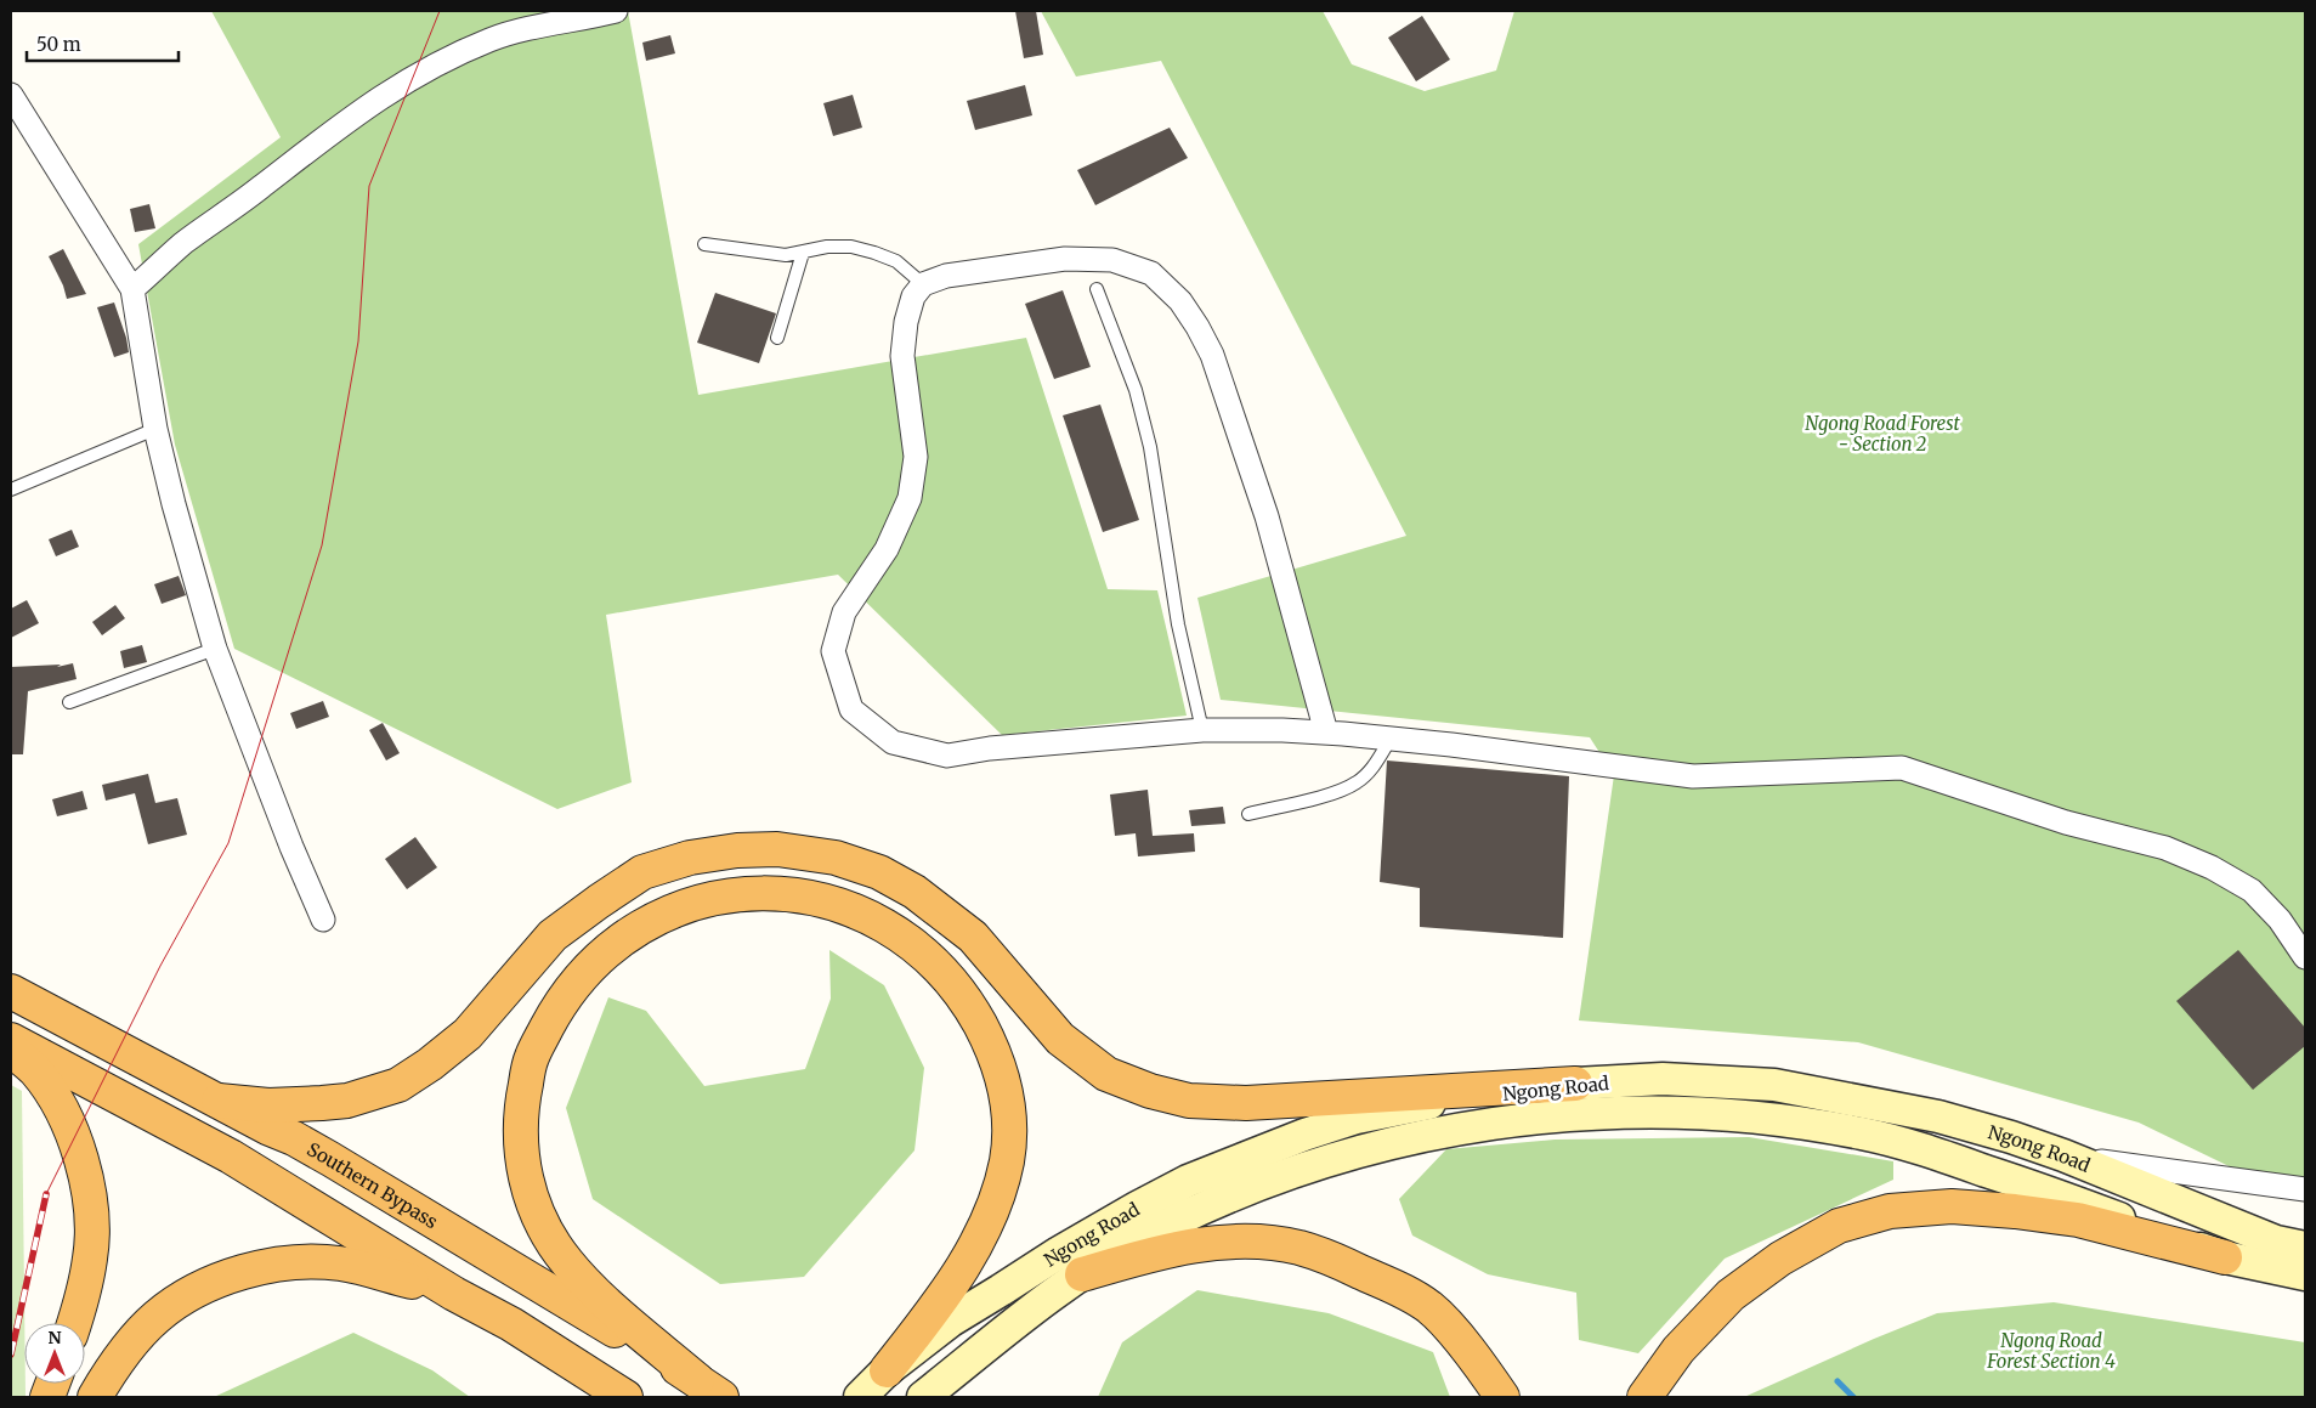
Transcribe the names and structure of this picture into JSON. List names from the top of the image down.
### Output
{
  "streets": {
    "highway": ["Southern Bypass"],
    "main road": ["Ngong Road"]
  },
  "parks": ["Ngong Road Forest - Section 2", "Ngong Road Forest Section 4"],
  "scale_bar": "50 m",
  "north": "top"
}
